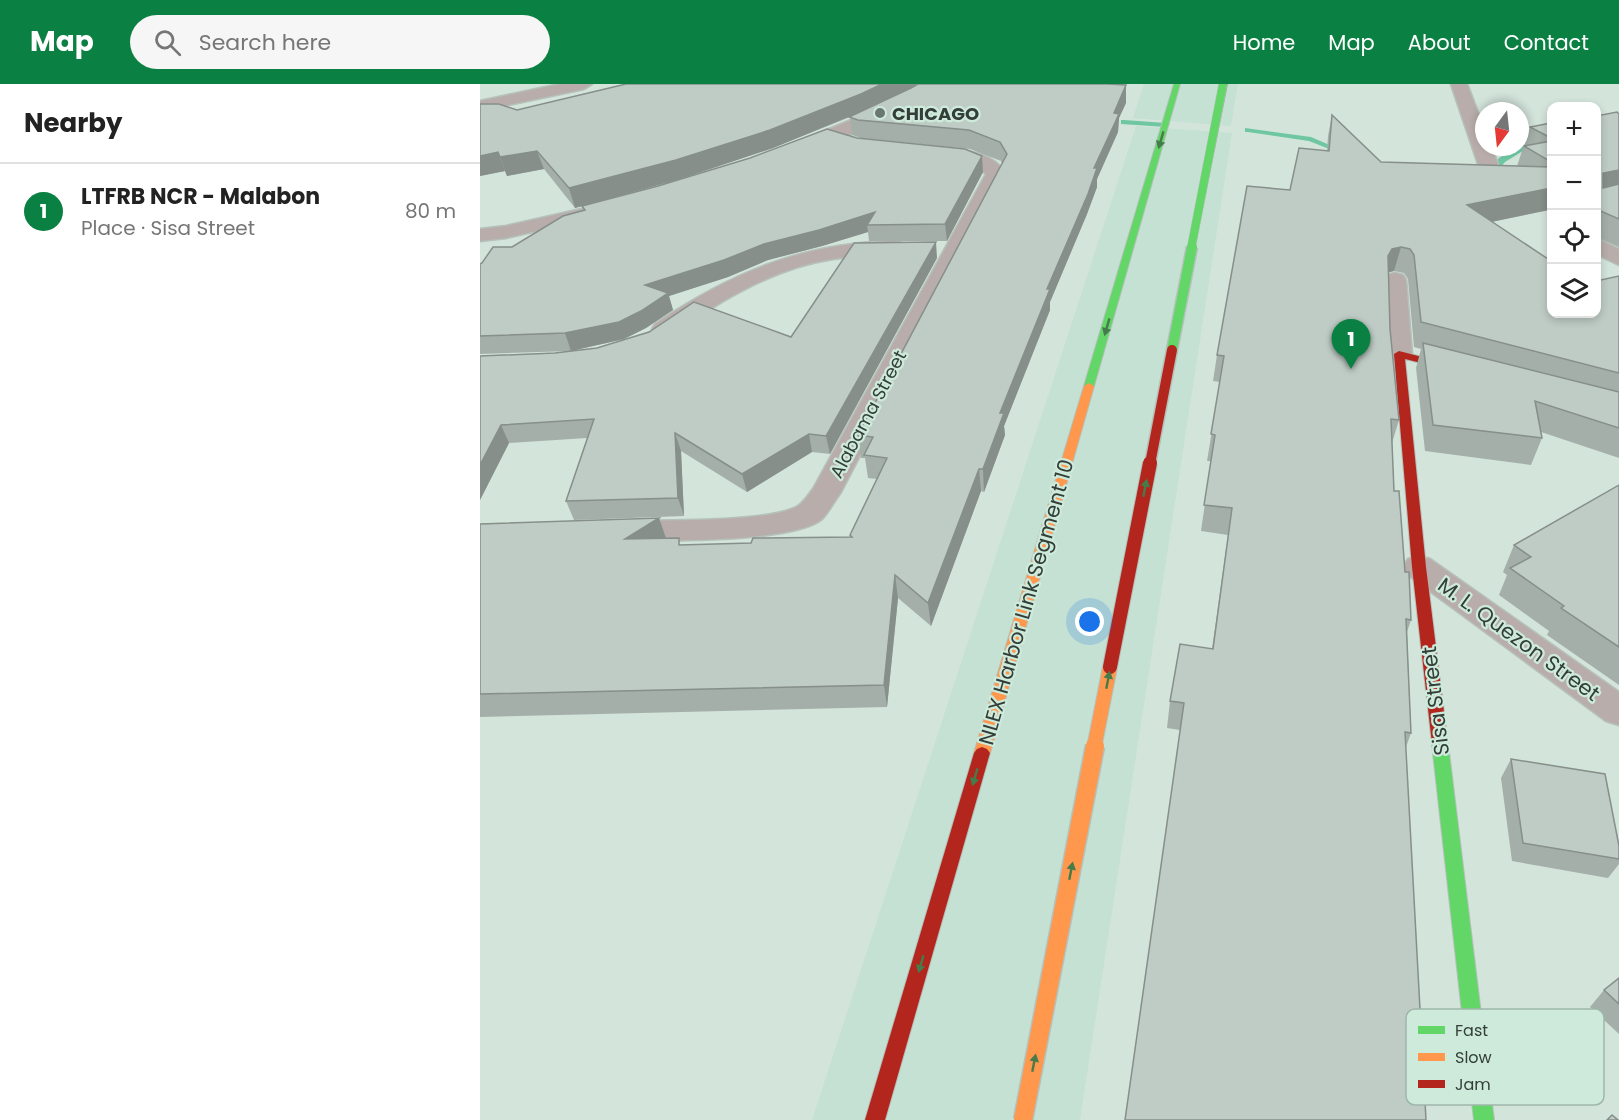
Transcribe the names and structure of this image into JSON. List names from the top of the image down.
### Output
{
  "streets": {
    "main road": ["NLEX Harbor Link Segment 10", "Sisa Street"],
    "street": ["Alabama Street", "M. L. Quezon Street"]
  },
  "crossings": [
    ["M. L. Quezon Street", "Sisa Street"]
  ],
  "places": ["CHICAGO"],
  "legend": ["Fast", "Slow", "Jam"],
  "north": "bottom",
  "page": {
    "header": "Map",
    "search": "Search here",
    "nav": [
      "Home",
      "Map",
      "About",
      "Contact"
    ],
    "heading": "Nearby",
    "map_buttons": ["+", "−"],
    "list": [
      {
        "mark": "1",
        "name": "LTFRB NCR - Malabon",
        "note": "Place · Sisa Street",
        "value": "80 m"
      }
    ],
    "pins": "1"
  }
}
